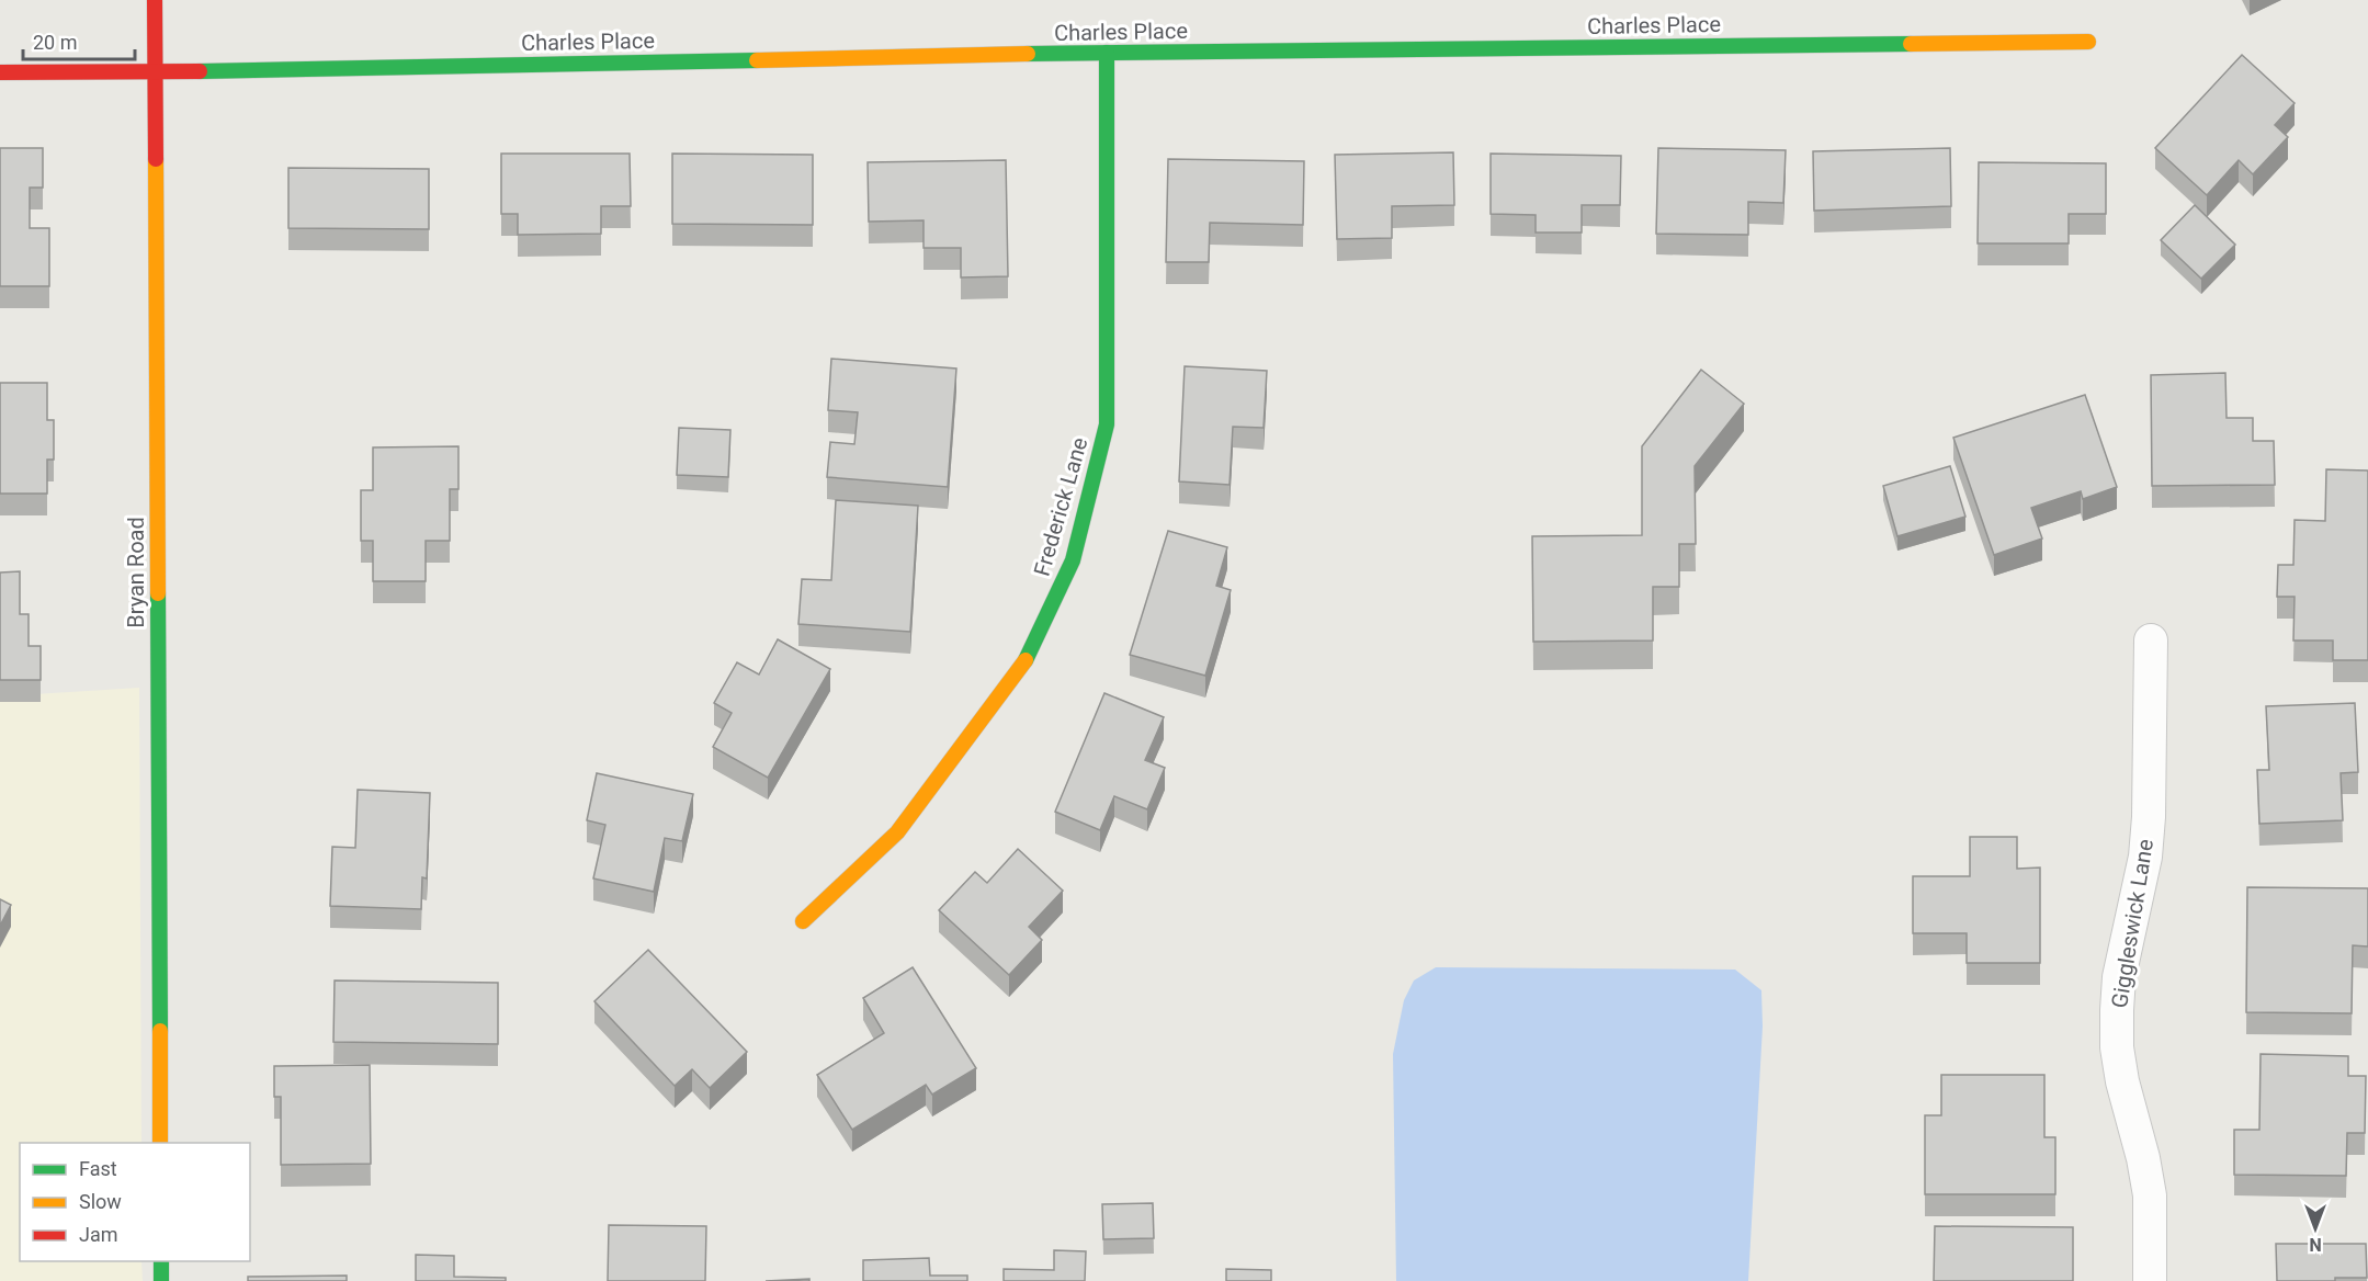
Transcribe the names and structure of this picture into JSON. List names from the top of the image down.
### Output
{
  "streets": {
    "street": [
      "Charles Place",
      "Frederick Lane",
      "Bryan Road",
      "Giggleswick Lane"
    ]
  },
  "crossings": [
    ["Charles Place", "Frederick Lane"],
    ["Charles Place", "Bryan Road"]
  ],
  "legend": ["Fast", "Slow", "Jam"],
  "scale_bar": "20 m",
  "north": "bottom"
}
